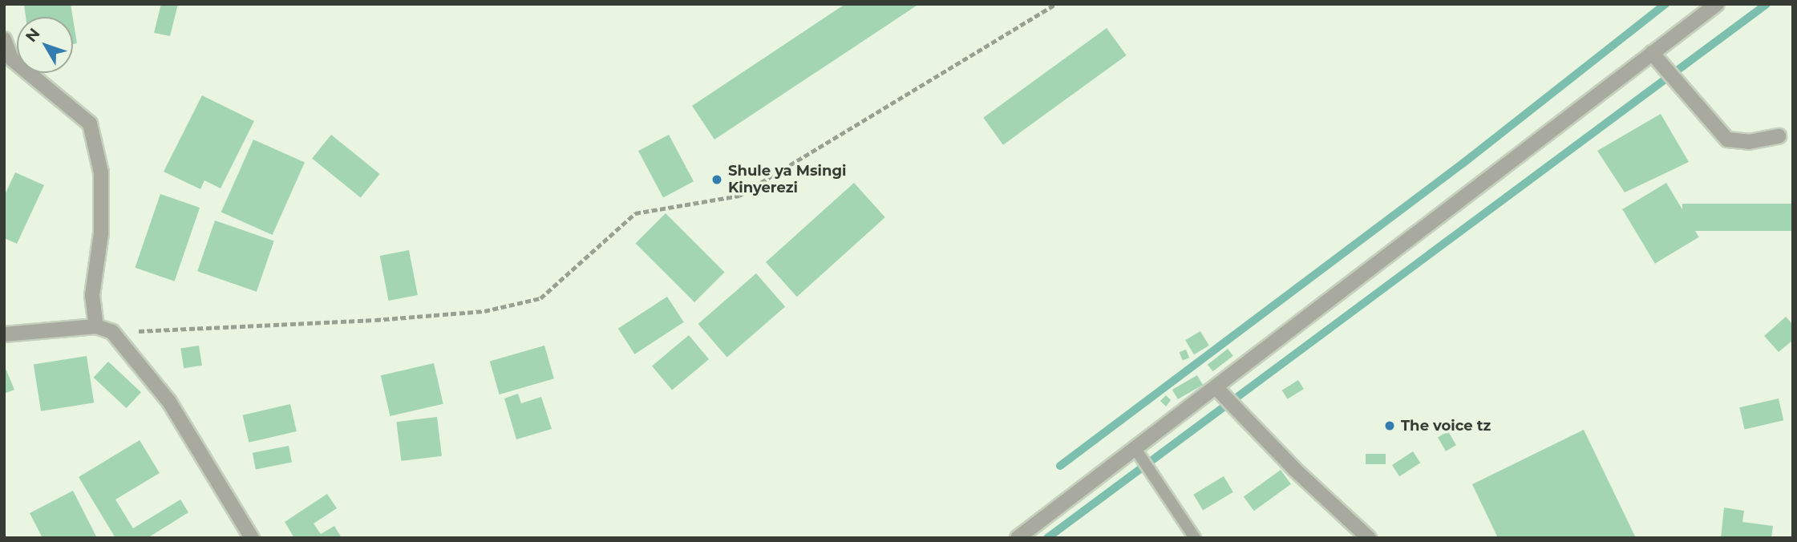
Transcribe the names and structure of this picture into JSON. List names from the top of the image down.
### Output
{
  "places": ["Shule ya Msingi Kinyerezi", "The voice tz"],
  "north": "top left"
}
